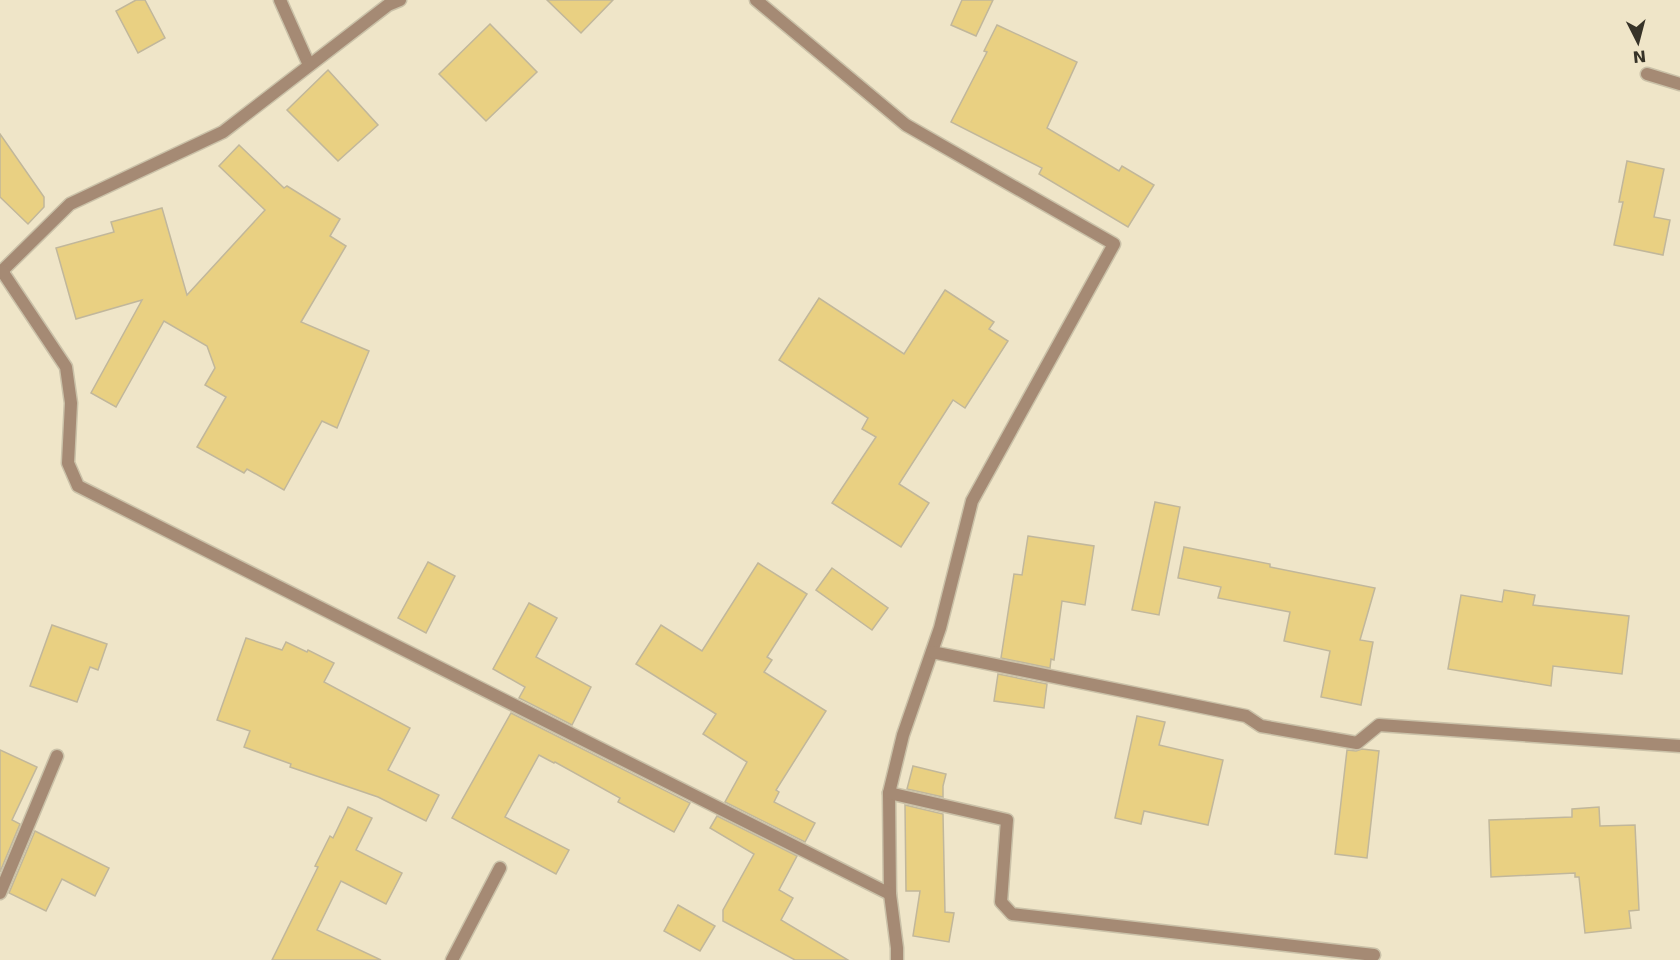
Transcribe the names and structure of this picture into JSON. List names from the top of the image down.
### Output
{
  "north": "bottom"
}
